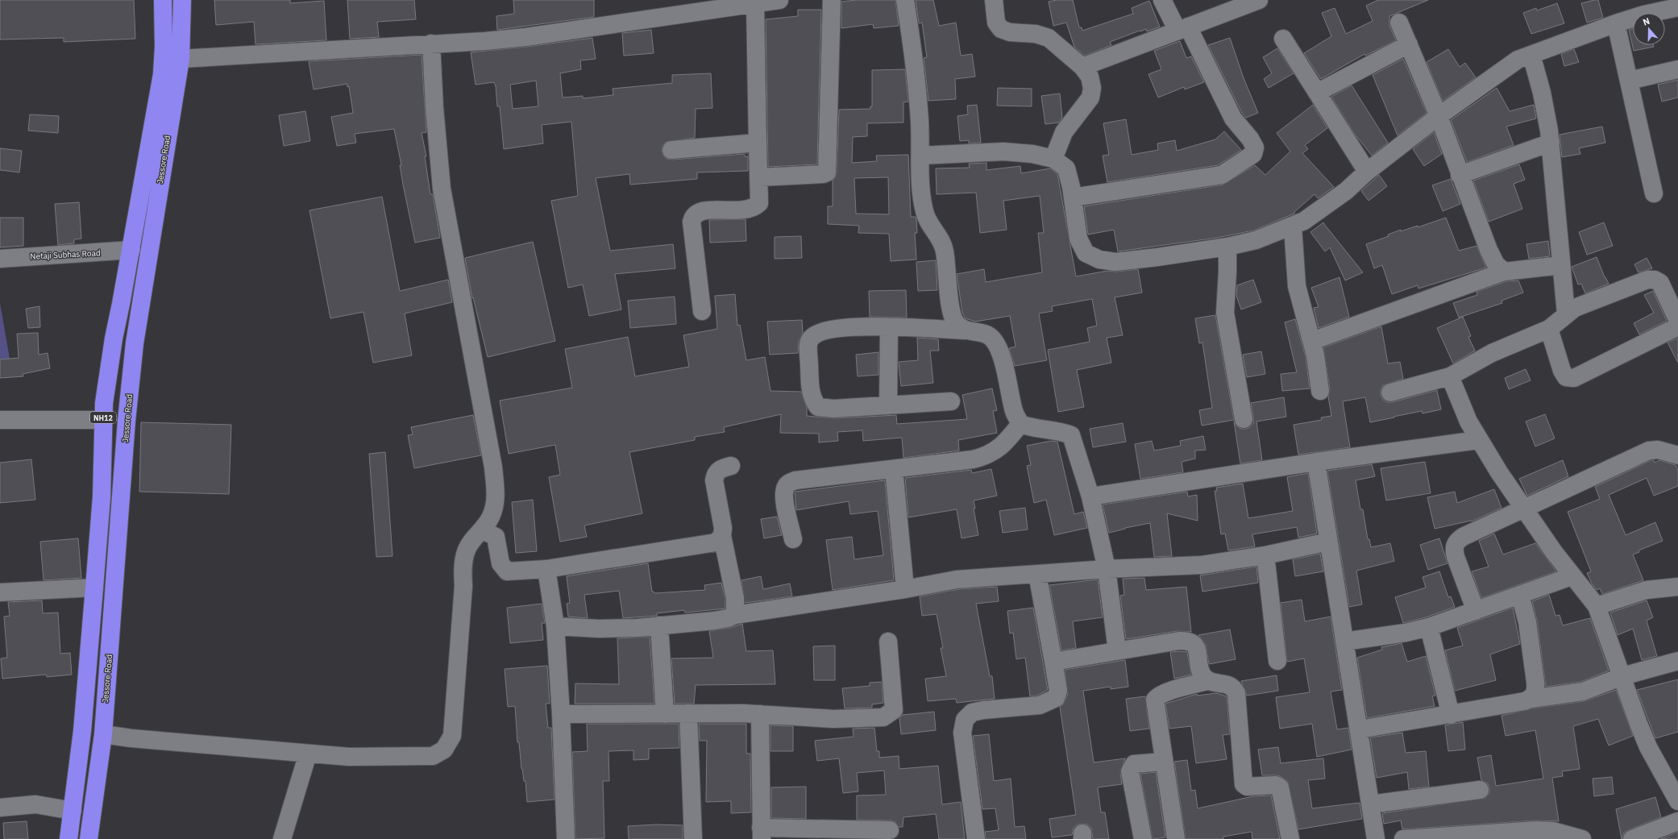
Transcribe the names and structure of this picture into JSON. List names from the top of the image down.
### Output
{
  "streets": {
    "highway": ["Jessore Road", "NH12"],
    "street": ["Netaji Subhas Road"]
  },
  "crossings": [
    ["Netaji Subhas Road", "NH12"]
  ],
  "north": "top"
}
